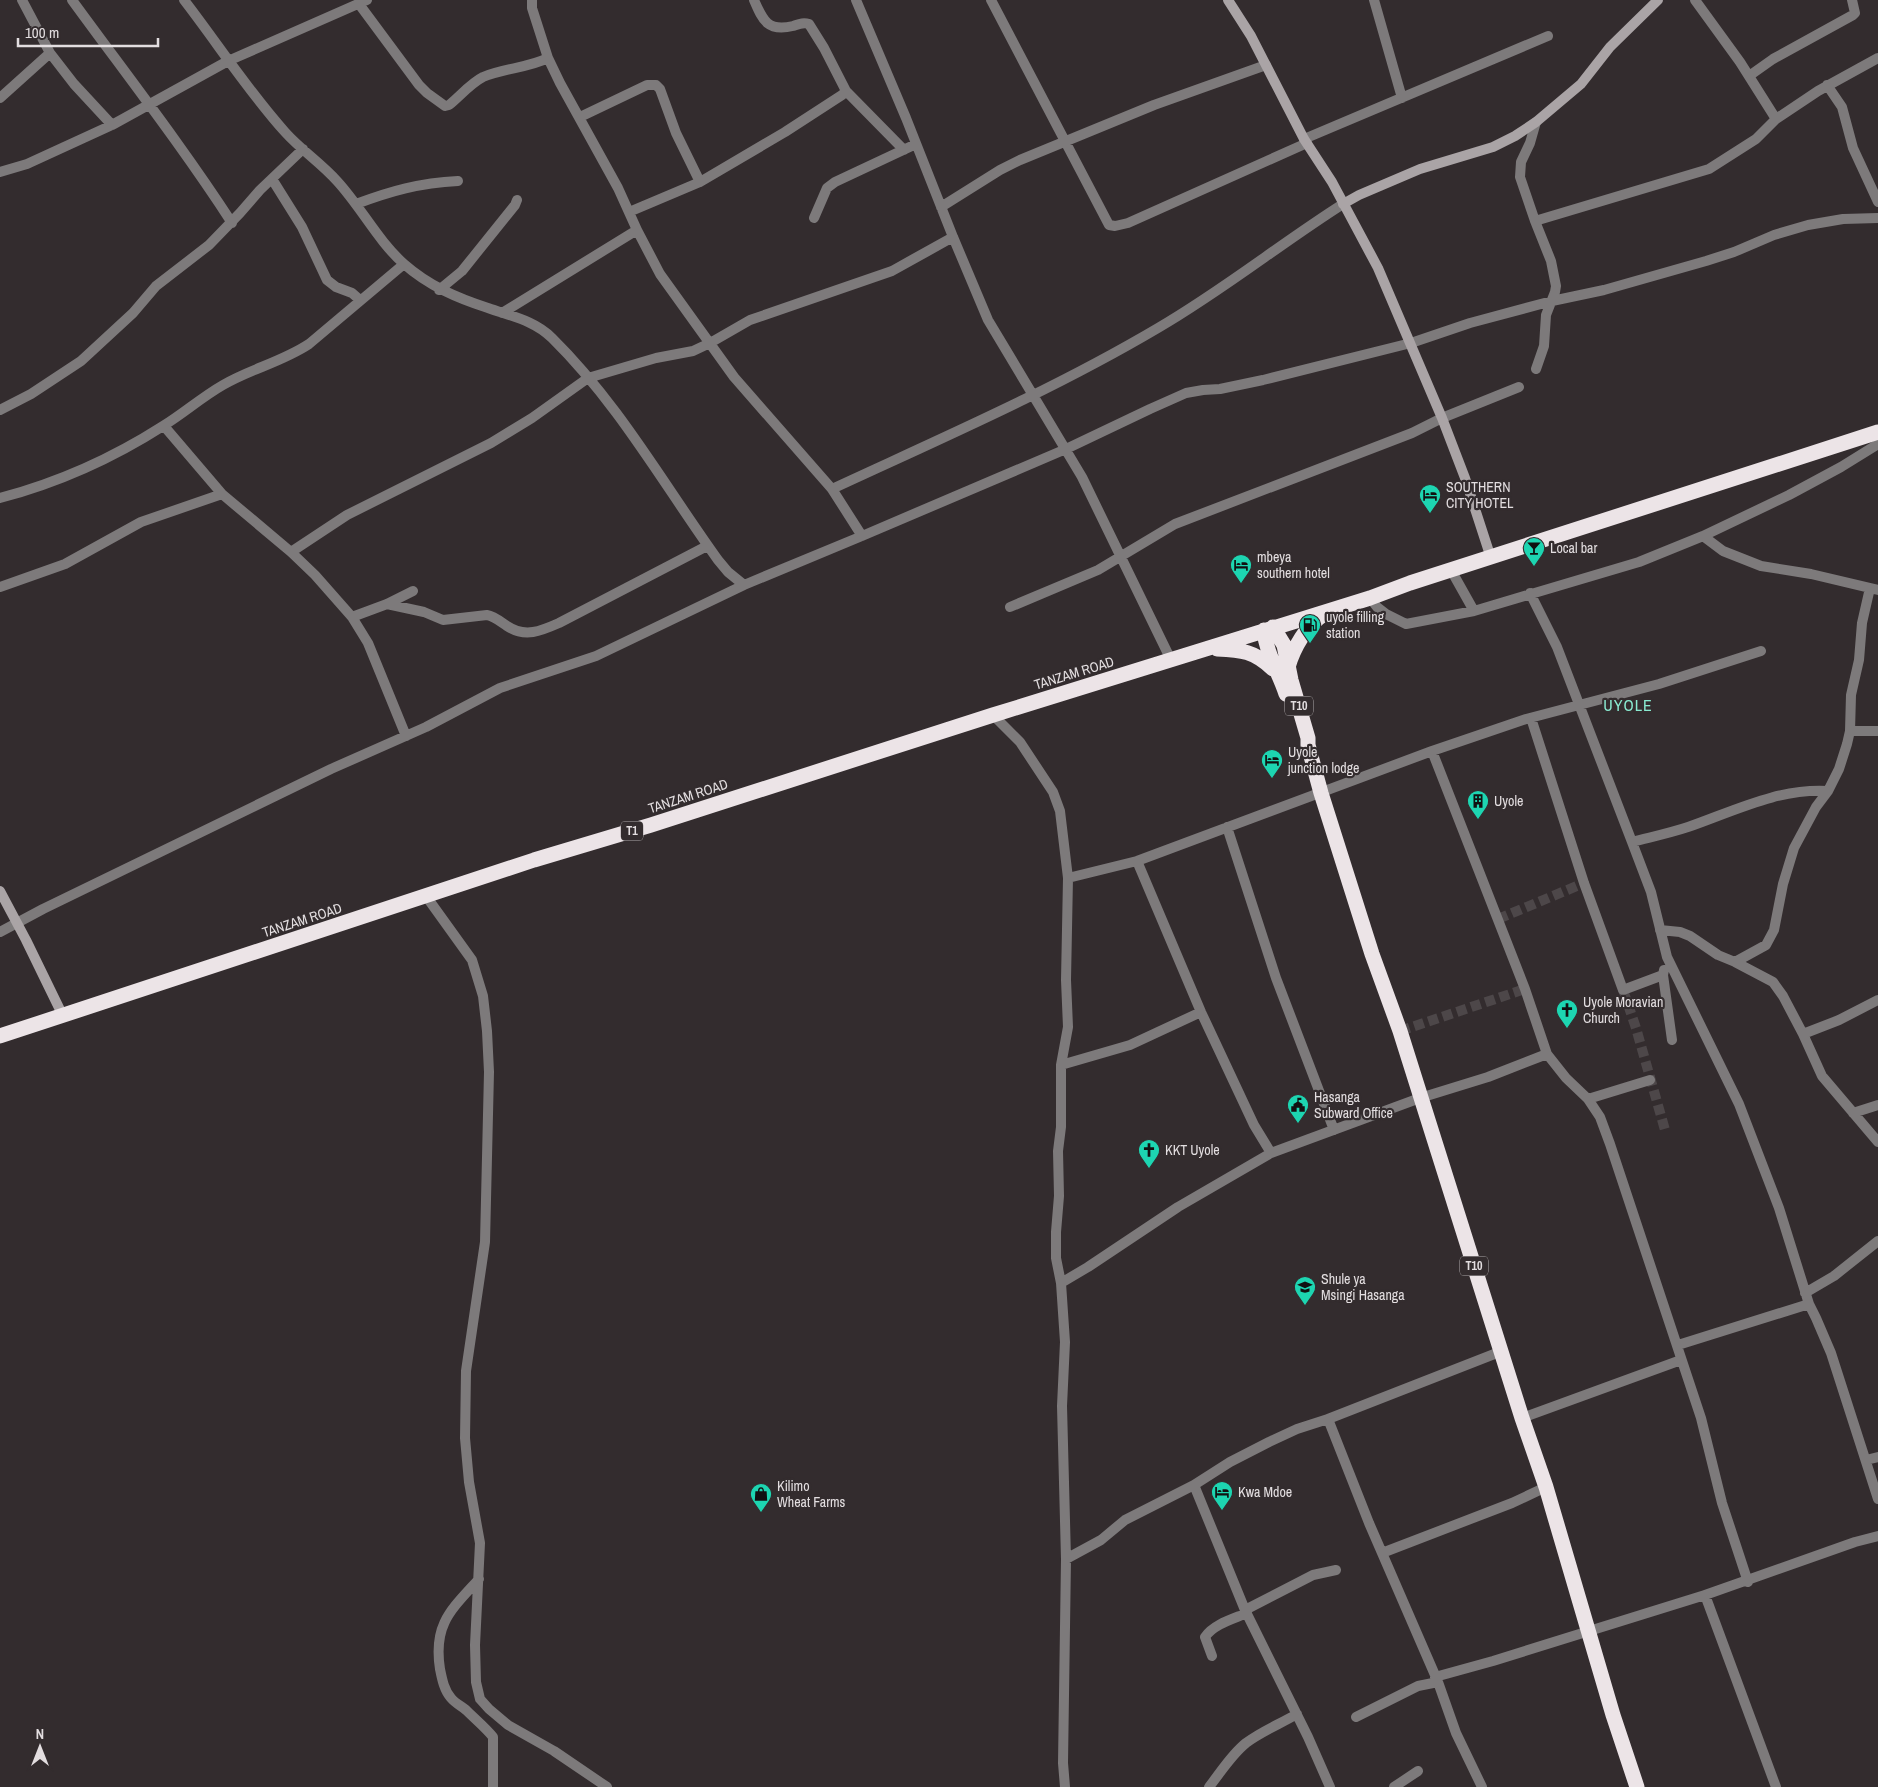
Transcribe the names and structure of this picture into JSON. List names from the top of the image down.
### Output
{
  "streets": {
    "highway": ["TANZAM ROAD", "T10", "T1"]
  },
  "crossings": [
    ["TANZAM ROAD", "T10"],
    ["TANZAM ROAD", "T1"],
    ["T10", "T1"]
  ],
  "districts": ["UYOLE"],
  "places": {
    "hotel": [
      "SOUTHERN CITY HOTEL",
      "mbeya southern hotel",
      "Uyole junction lodge",
      "Kwa Mdoe"
    ],
    "bar": ["Local bar"],
    "fuel station": ["uyole filling station"],
    "building": ["Uyole"],
    "church": ["Uyole Moravian Church", "KKT Uyole"],
    "public building": ["Hasanga Subward Office"],
    "school or university": ["Shule ya Msingi Hasanga"],
    "shop": ["Kilimo Wheat Farms"]
  },
  "scale_bar": "100 m",
  "north": "top"
}
